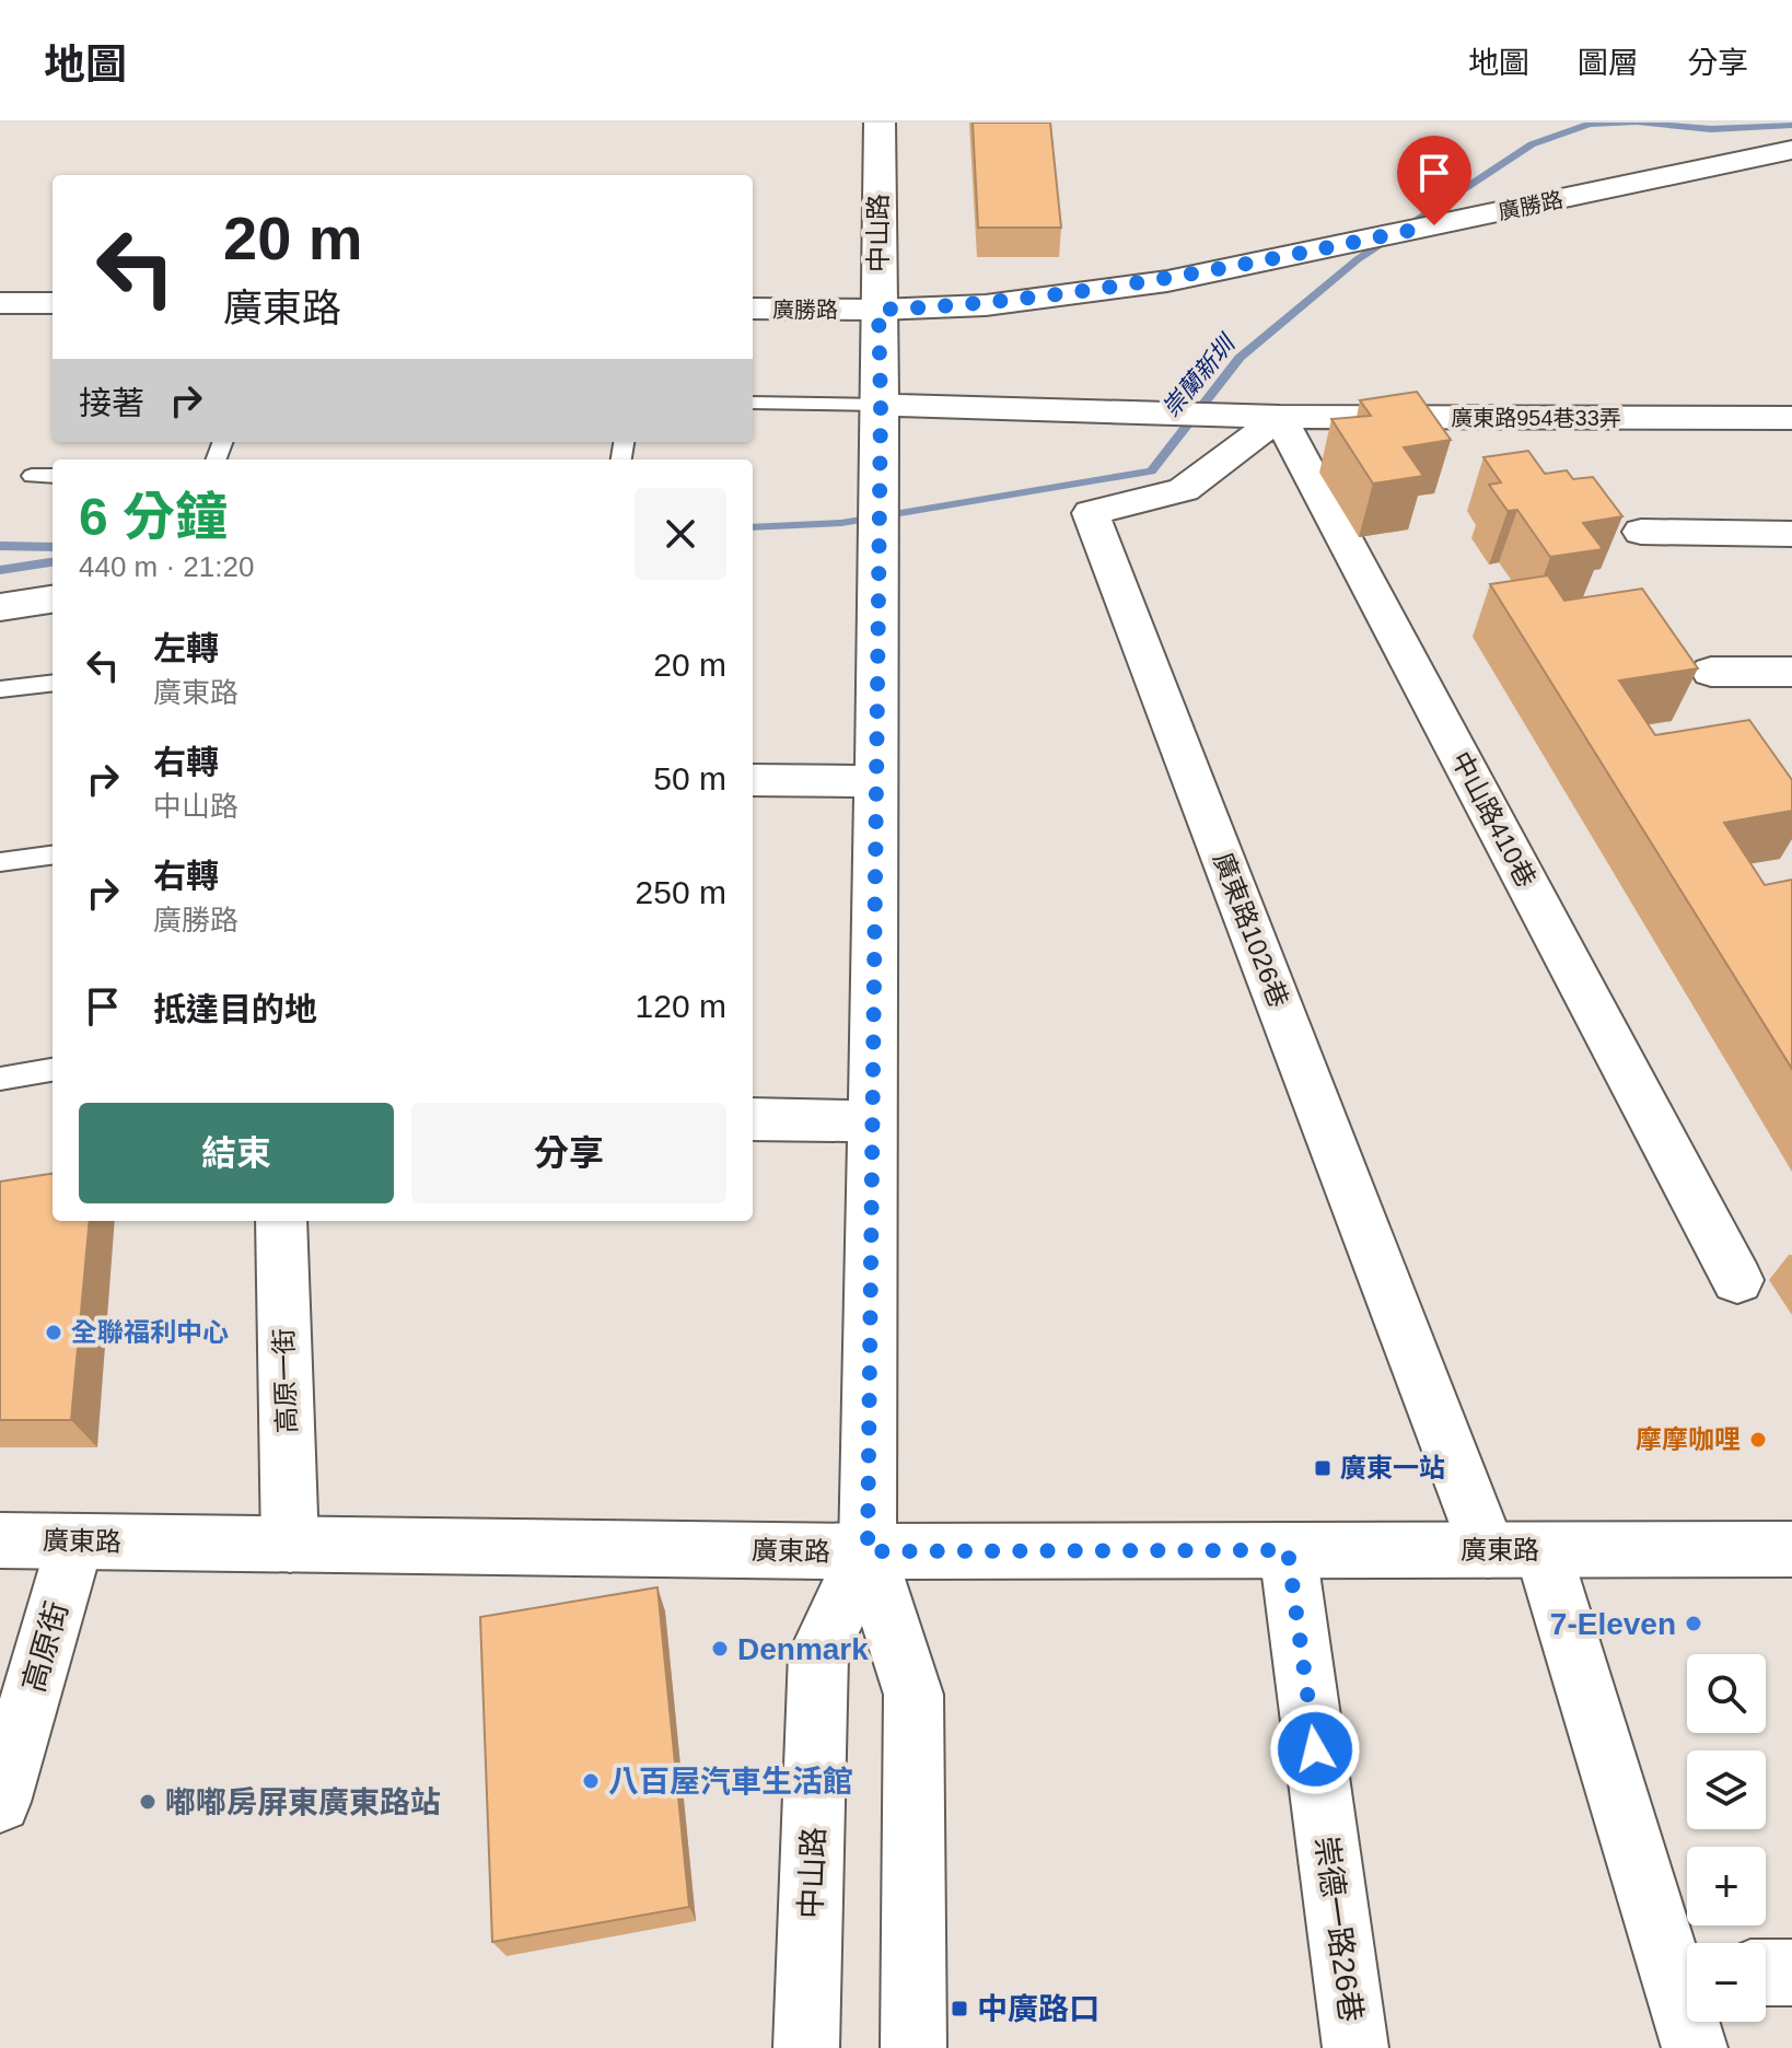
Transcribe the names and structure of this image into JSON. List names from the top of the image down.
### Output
{
  "streets": {
    "street": [
      "廣勝路",
      "中山路",
      "廣東路954巷33弄",
      "中山路410巷",
      "廣東路1026巷",
      "高原一街",
      "廣東路",
      "高原街",
      "崇德一路26巷"
    ]
  },
  "crossings": [
    ["廣勝路", "中山路"],
    ["中山路", "廣東路"],
    ["廣東路954巷33弄", "中山路410巷"],
    ["廣東路954巷33弄", "廣東路1026巷"],
    ["中山路410巷", "廣東路1026巷"],
    ["廣東路1026巷", "廣東路"],
    ["高原一街", "廣東路"],
    ["廣東路", "高原街"],
    ["廣東路", "崇德一路26巷"]
  ],
  "water": ["崇蘭新圳"],
  "places": {
    "other": [
      "全聯福利中心",
      "摩摩咖哩",
      "7-Eleven",
      "Denmark",
      "八百屋汽車生活館",
      "嘟嘟房屏東廣東路站"
    ],
    "transit": ["廣東一站", "中廣路口"]
  },
  "page": {
    "header": "地圖",
    "nav": ["地圖", "圖層", "分享"],
    "turn": ["20 m", "廣東路"],
    "then": "接著",
    "heading": ["6 分鐘", "440 m · 21:20"],
    "list": [
      {
        "name": "左轉",
        "note": "廣東路",
        "value": "20 m"
      },
      {
        "name": "右轉",
        "note": "中山路",
        "value": "50 m"
      },
      {
        "name": "右轉",
        "note": "廣勝路",
        "value": "250 m"
      },
      {
        "name": "抵達目的地",
        "value": "120 m"
      }
    ],
    "buttons": ["結束", "分享"],
    "map_buttons": ["+", "−"]
  }
}
